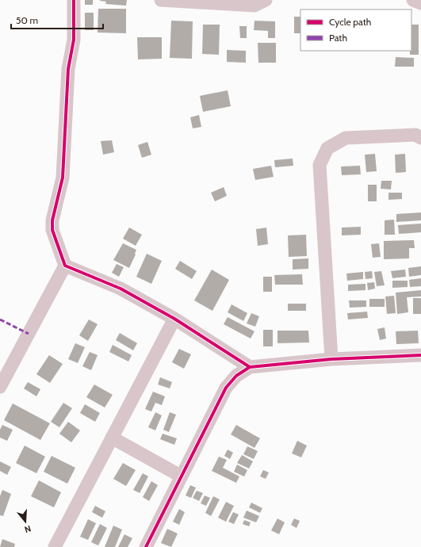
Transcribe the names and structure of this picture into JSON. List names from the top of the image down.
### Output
{
  "legend": ["Cycle path", "Path"],
  "scale_bar": "50 m",
  "north": "bottom"
}
